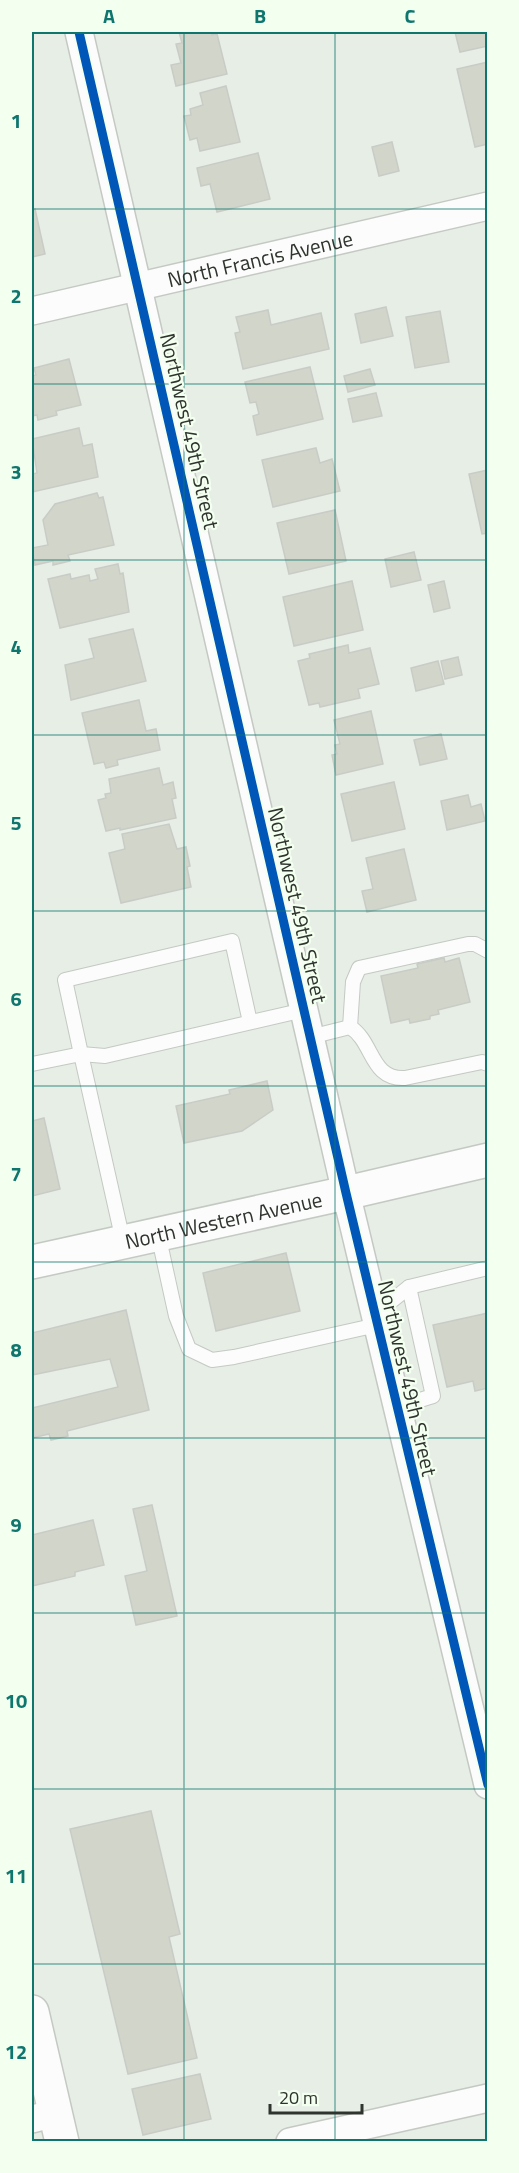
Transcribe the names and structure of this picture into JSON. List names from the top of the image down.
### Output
{
  "streets": {
    "street": ["North Francis Avenue", "Northwest 49th Street", "North Western Avenue"]
  },
  "crossings": [
    ["North Francis Avenue", "Northwest 49th Street"],
    ["Northwest 49th Street", "North Western Avenue"]
  ],
  "scale_bar": "20 m",
  "grid": {
    "columns": ["A", "B", "C"],
    "rows": [
      "1",
      "2",
      "3",
      "4",
      "5",
      "6",
      "7",
      "8",
      "9",
      "10",
      "11",
      "12"
    ]
  }
}
